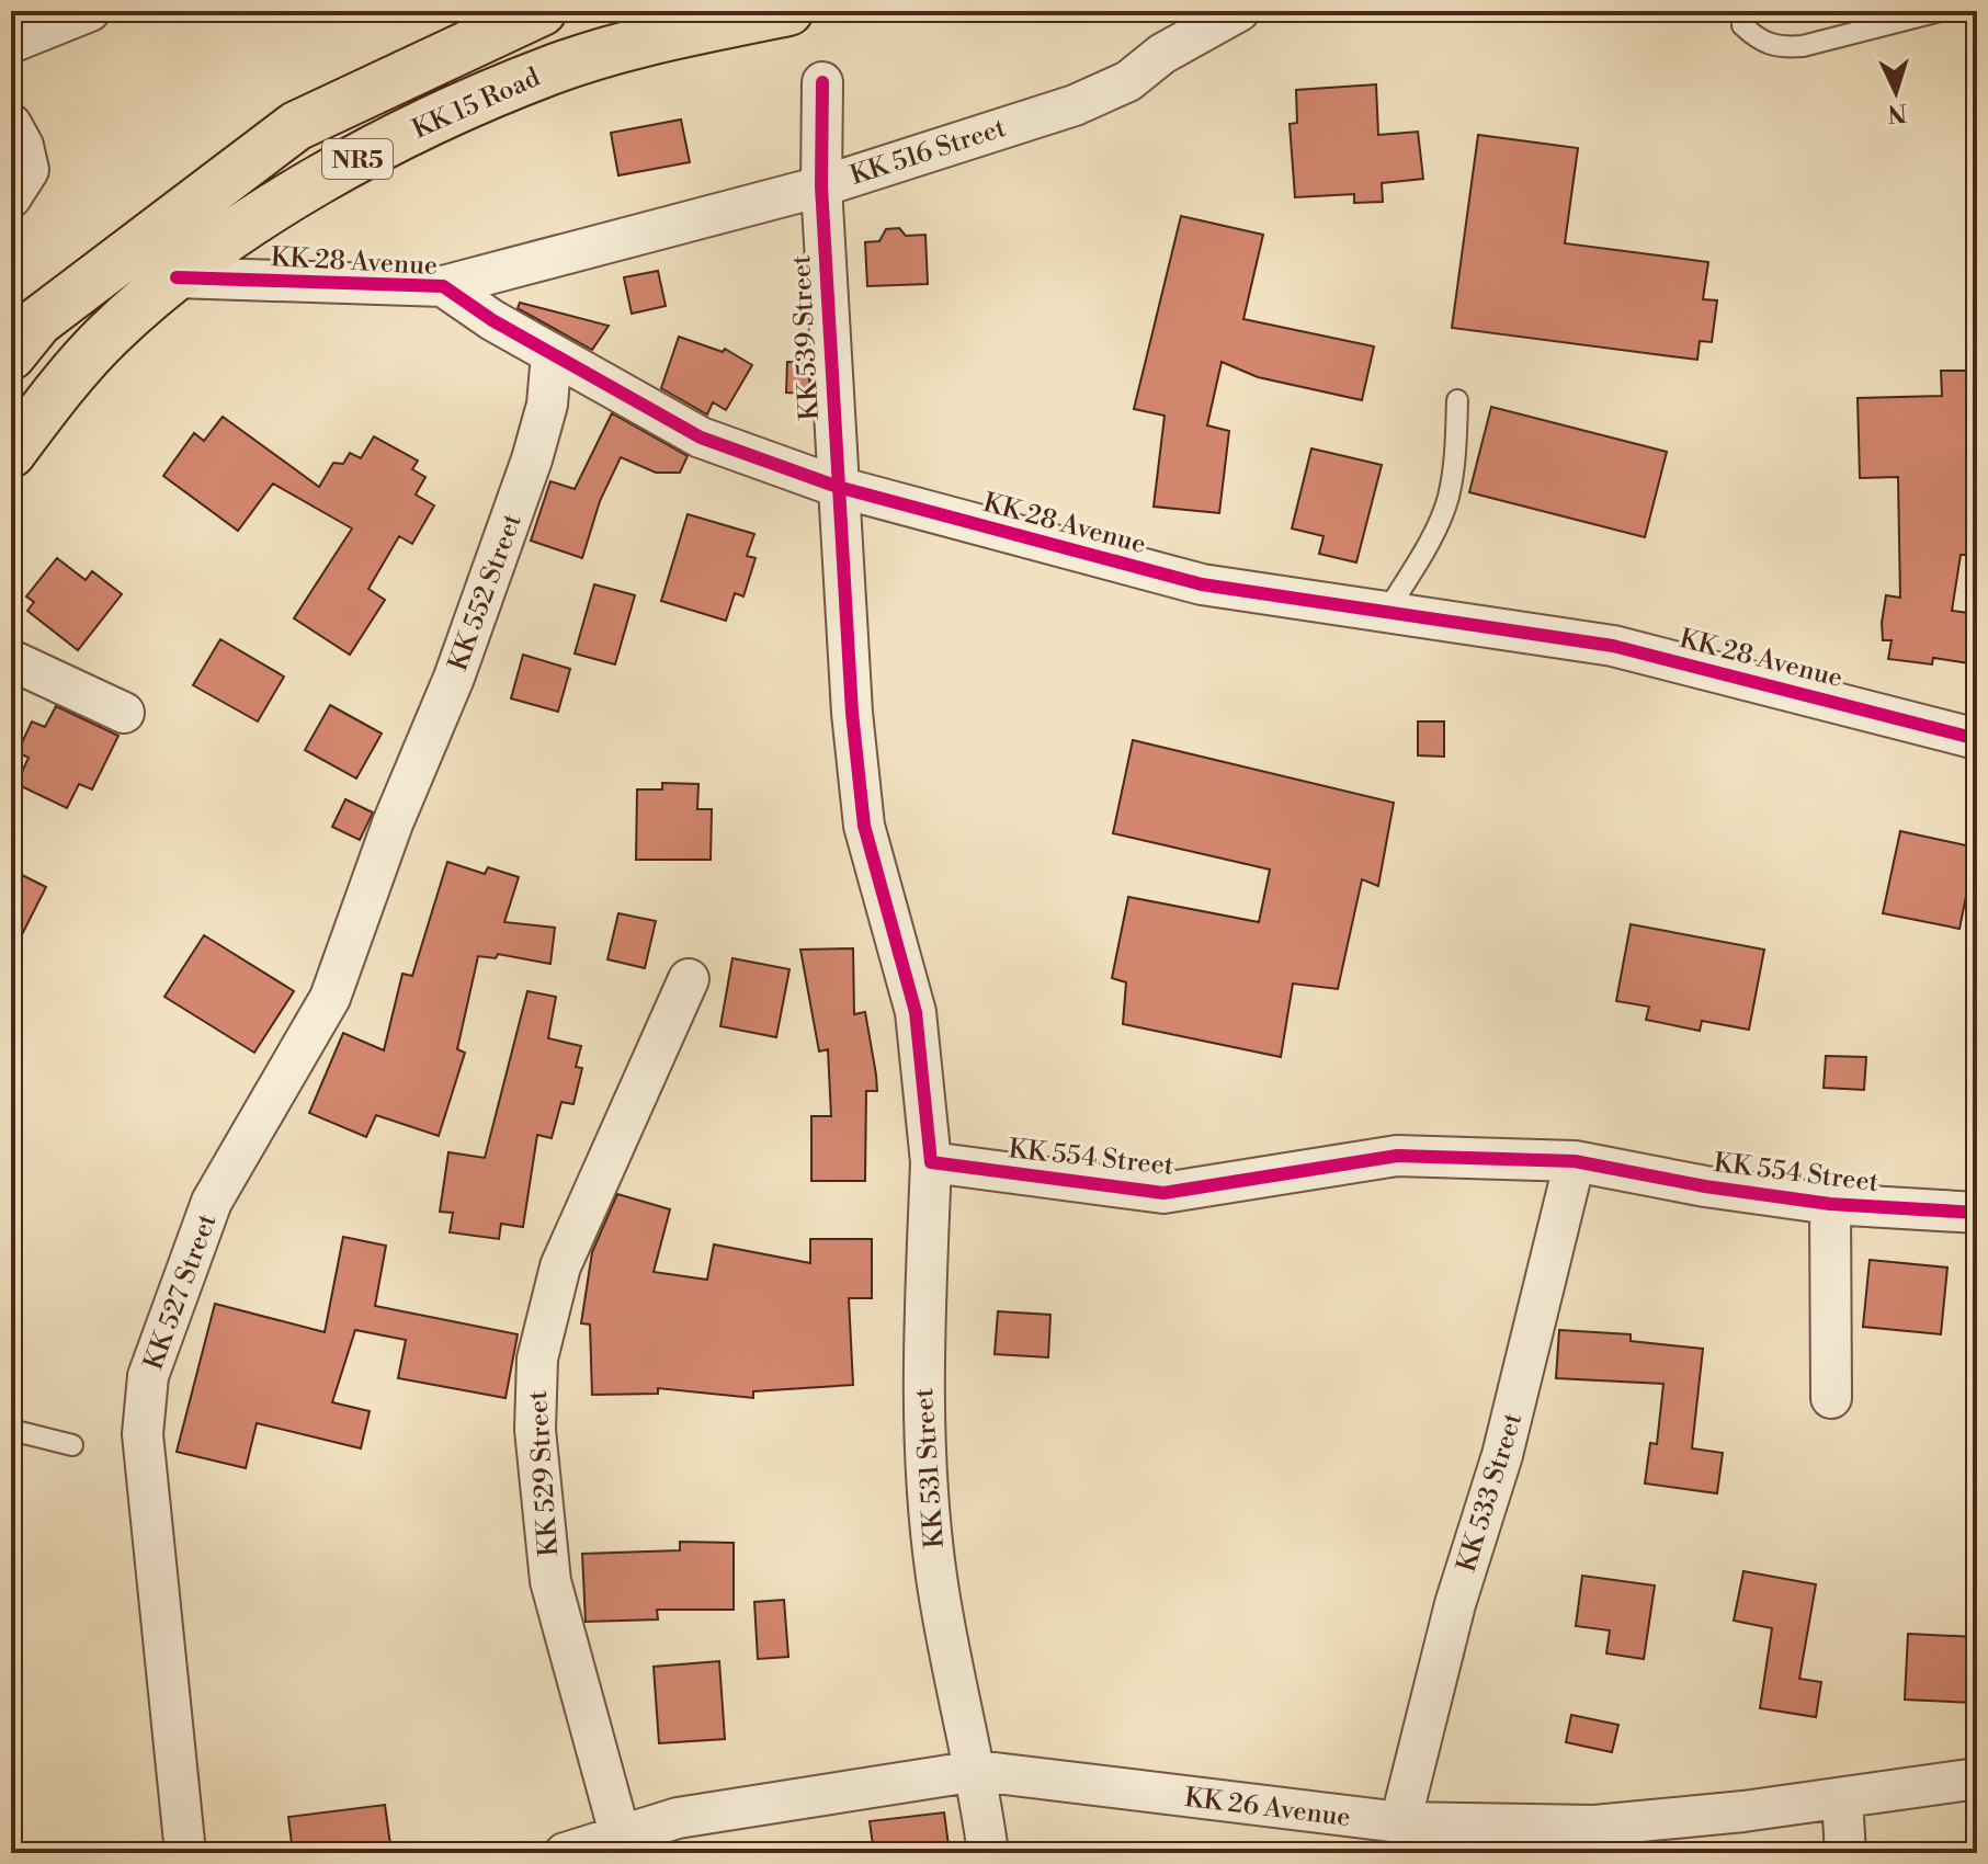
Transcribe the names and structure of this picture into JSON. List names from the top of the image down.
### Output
{
  "streets": {
    "highway": ["KK 15 Road", "NR5"],
    "street": [
      "KK 516 Street",
      "KK 28 Avenue",
      "KK 539 Street",
      "KK 552 Street",
      "KK 554 Street",
      "KK 527 Street",
      "KK 531 Street",
      "KK 529 Street",
      "KK 533 Street",
      "KK 26 Avenue"
    ]
  },
  "crossings": [
    ["KK 15 Road", "KK 28 Avenue"],
    ["KK 516 Street", "KK 28 Avenue"],
    ["KK 516 Street", "KK 539 Street"],
    ["KK 28 Avenue", "KK 539 Street"],
    ["KK 28 Avenue", "KK 552 Street"],
    ["KK 552 Street", "KK 527 Street"],
    ["KK 554 Street", "KK 531 Street"],
    ["KK 554 Street", "KK 533 Street"],
    ["KK 531 Street", "KK 26 Avenue"],
    ["KK 529 Street", "KK 26 Avenue"],
    ["KK 533 Street", "KK 26 Avenue"]
  ],
  "north": "bottom"
}
